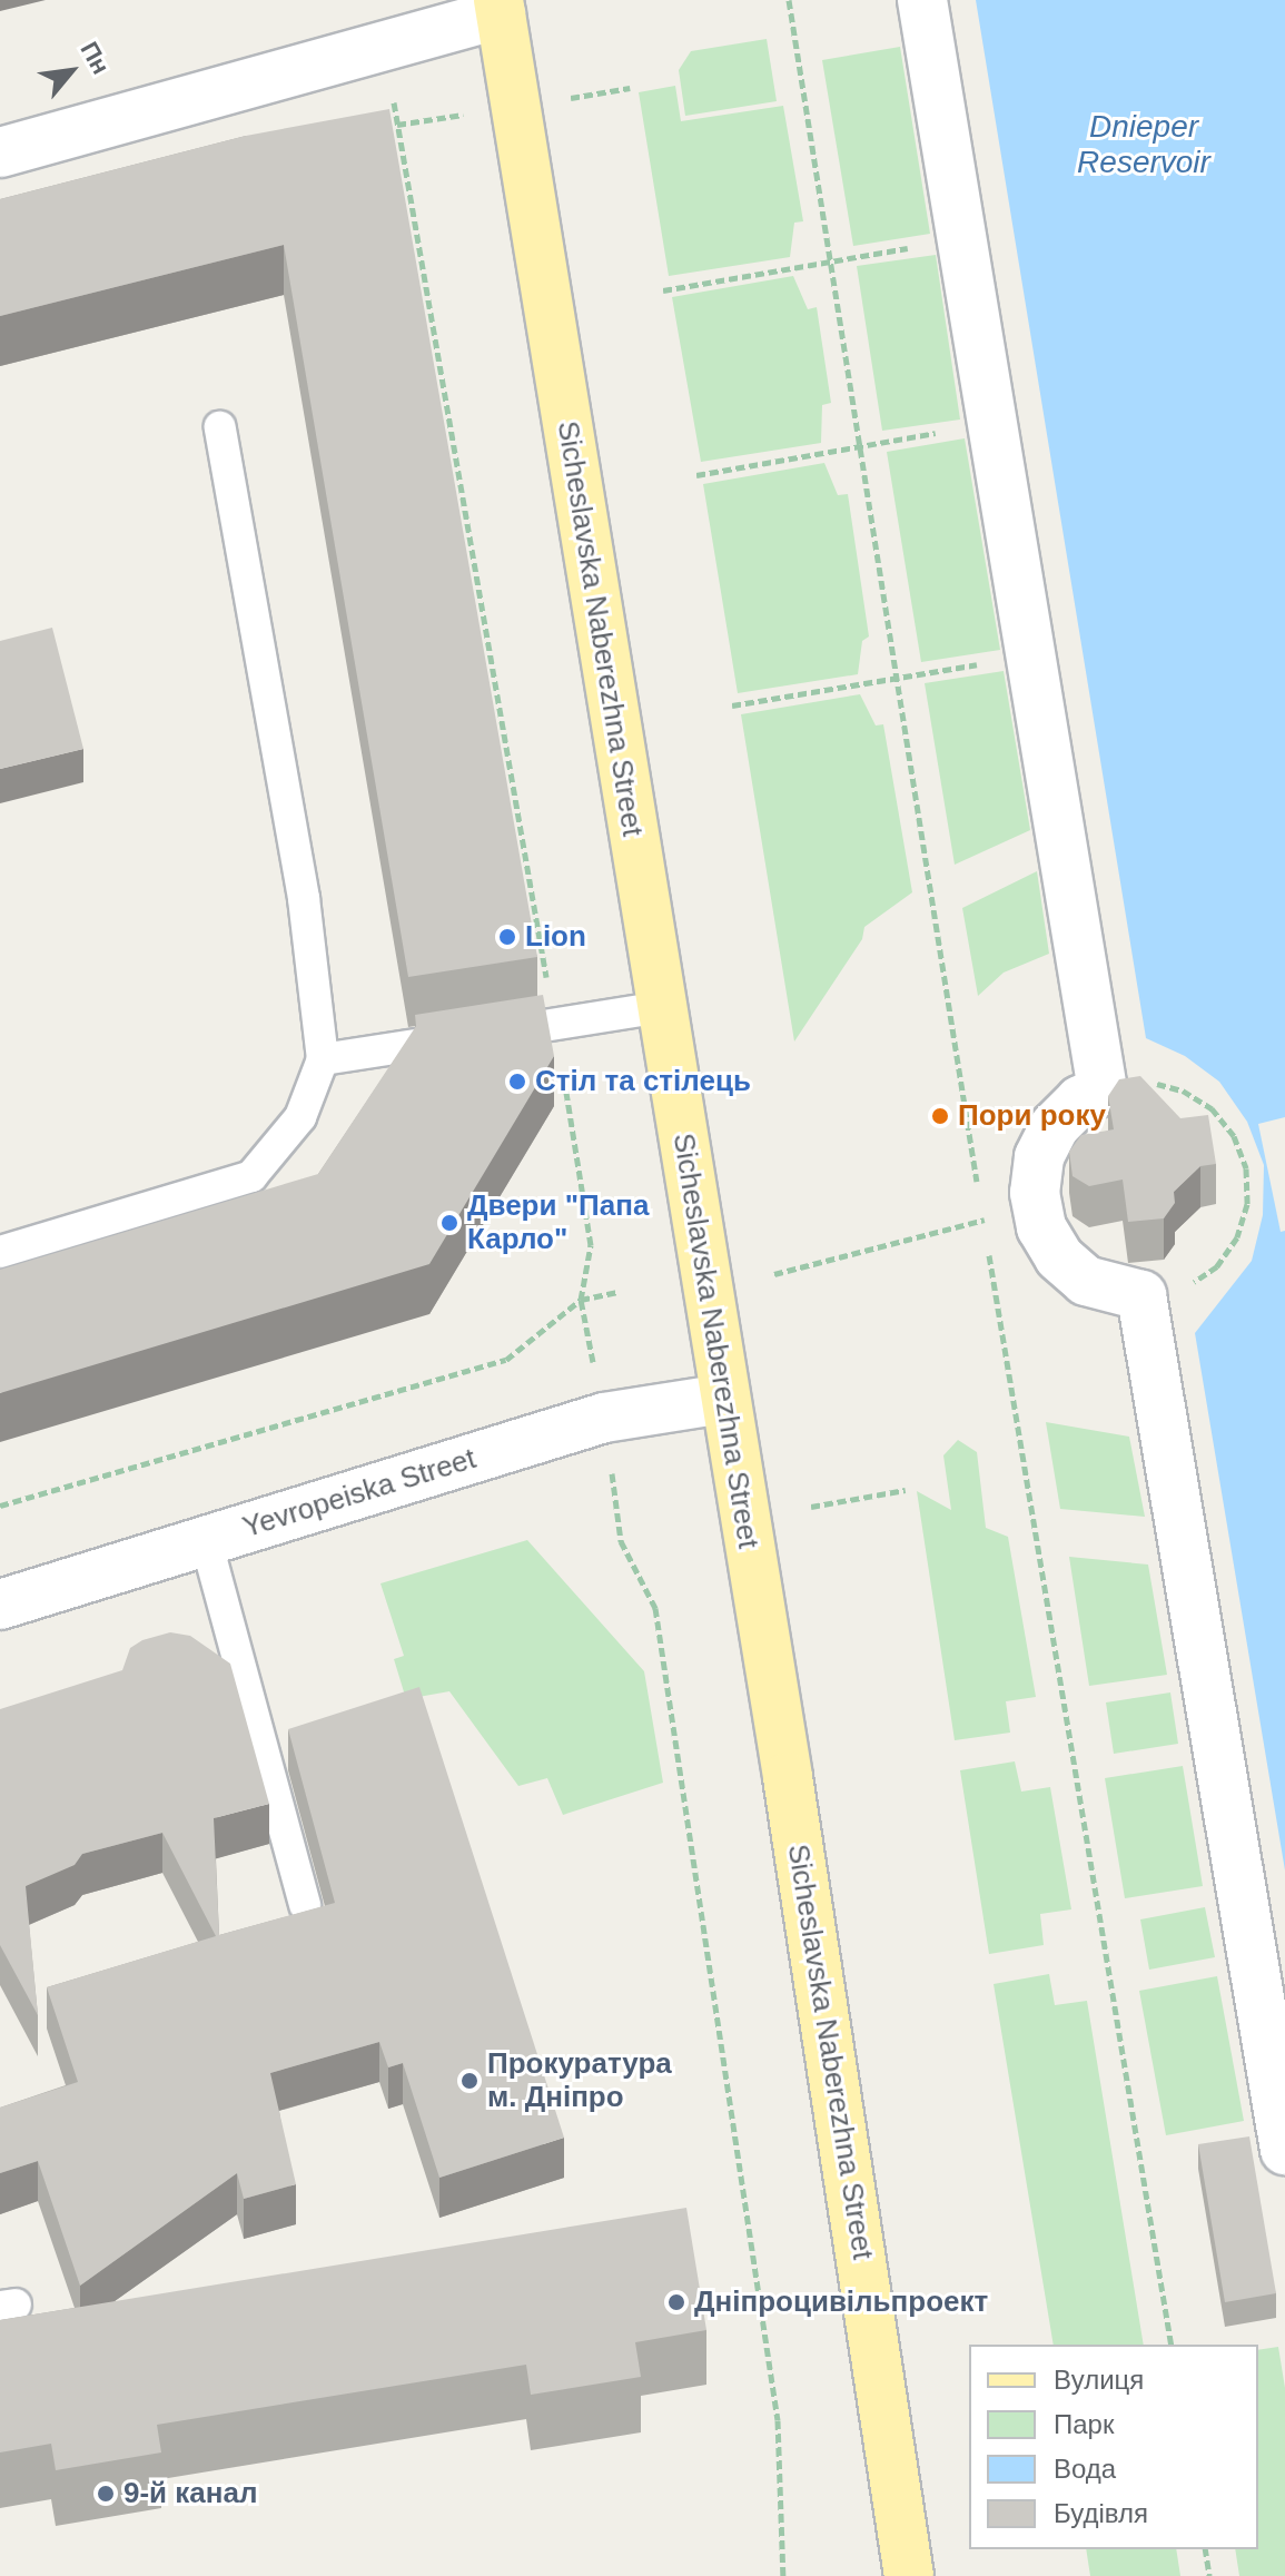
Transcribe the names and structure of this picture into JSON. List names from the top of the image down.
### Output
{
  "streets": {
    "main road": ["Sicheslavska Naberezhna Street"],
    "street": ["Yevropeiska Street"]
  },
  "crossings": [
    ["Sicheslavska Naberezhna Street", "Yevropeiska Street"]
  ],
  "water": ["Dnieper Reservoir"],
  "places": [
    "Lion",
    "Стіл та стілець",
    "Пори року",
    "Двери \"Папа Карло\"",
    "Прокуратура м. Дніпро",
    "Дніпроцивільпроект",
    "9-й канал"
  ],
  "legend": [
    "Вулиця",
    "Парк",
    "Вода",
    "Будівля"
  ],
  "north": "top right"
}
